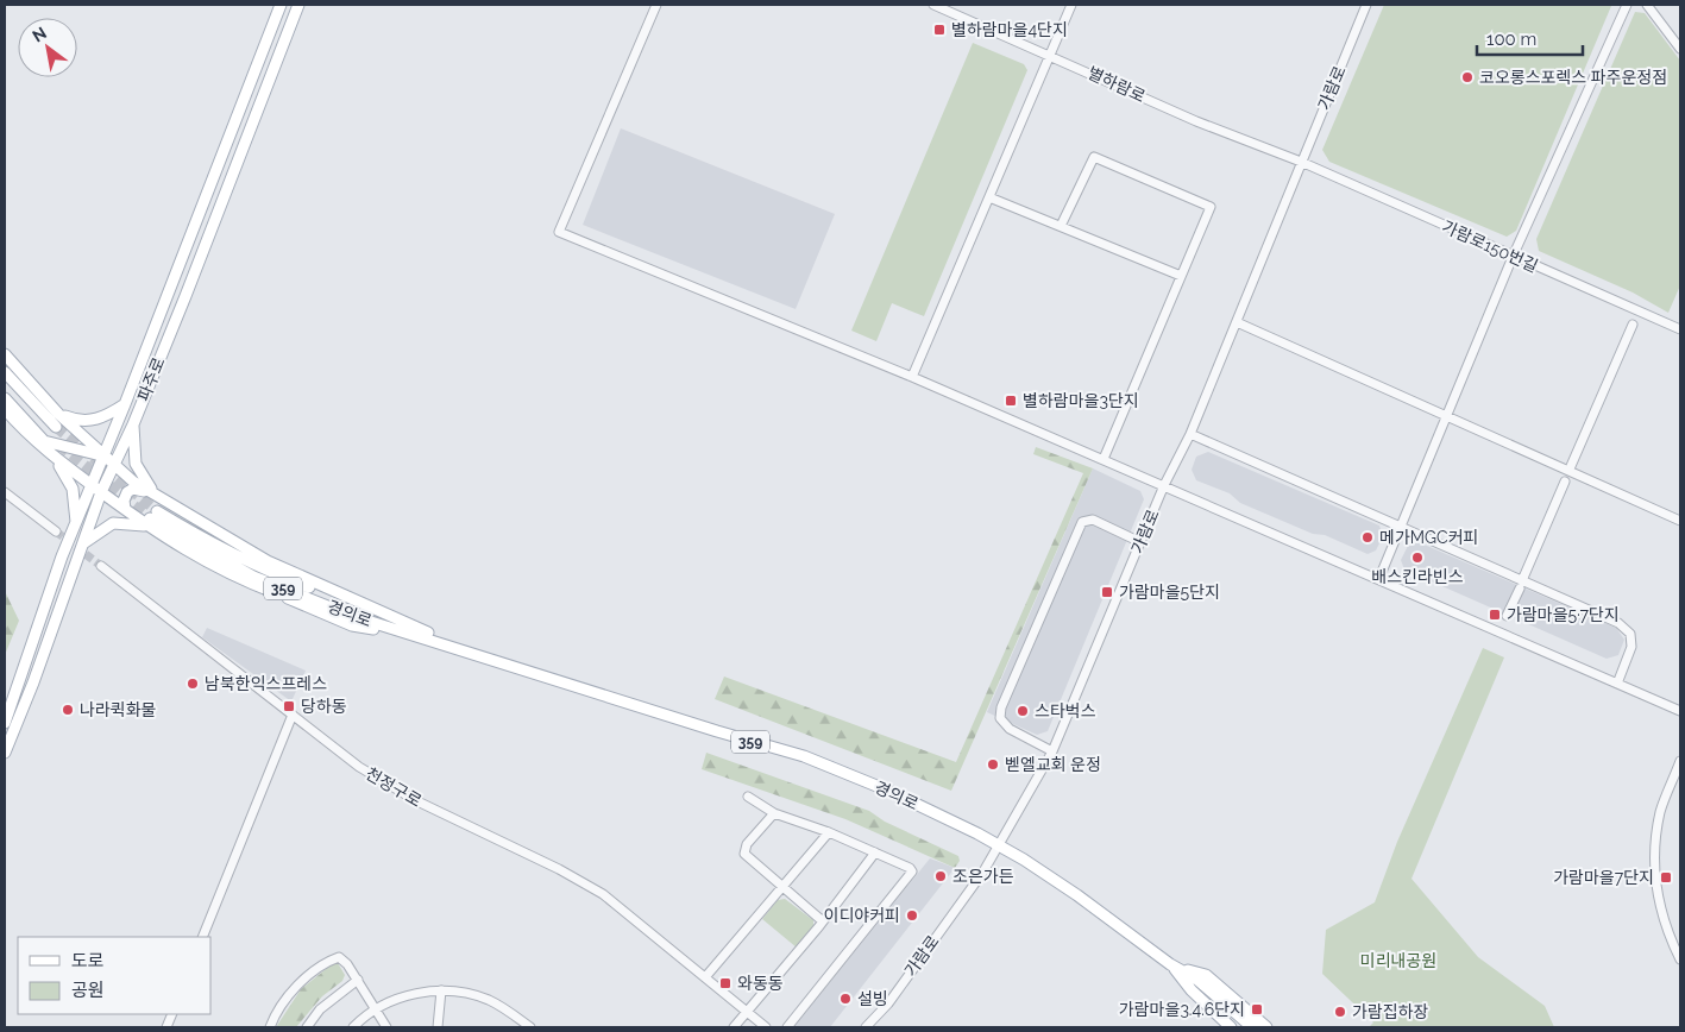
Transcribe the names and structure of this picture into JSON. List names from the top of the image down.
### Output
{
  "streets": {
    "main road": ["파주로", "359", "경의로"],
    "street": [
      "별하람로",
      "가람로",
      "가람로150번길",
      "천정구로"
    ]
  },
  "crossings": [
    ["별하람로", "가람로"],
    ["별하람로", "가람로150번길"],
    ["가람로", "가람로150번길"],
    ["가람로", "경의로"]
  ],
  "parks": ["미리내공원"],
  "places": {
    "transit": [
      "별하람마을4단지",
      "별하람마을3단지",
      "가람마을5단지",
      "가람마을5·7단지",
      "당하동",
      "가람마을7단지",
      "와동동",
      "가람마을3.4.6단지"
    ],
    "other": [
      "코오롱스포렉스 파주운정점",
      "메가MGC커피",
      "배스킨라빈스",
      "남북한익스프레스",
      "나라퀵화물",
      "스타벅스",
      "벧엘교회 운정",
      "조은가든",
      "이디야커피",
      "설빙",
      "가람집하장"
    ]
  },
  "legend": ["도로", "공원"],
  "scale_bar": "100 m",
  "north": "top left"
}
